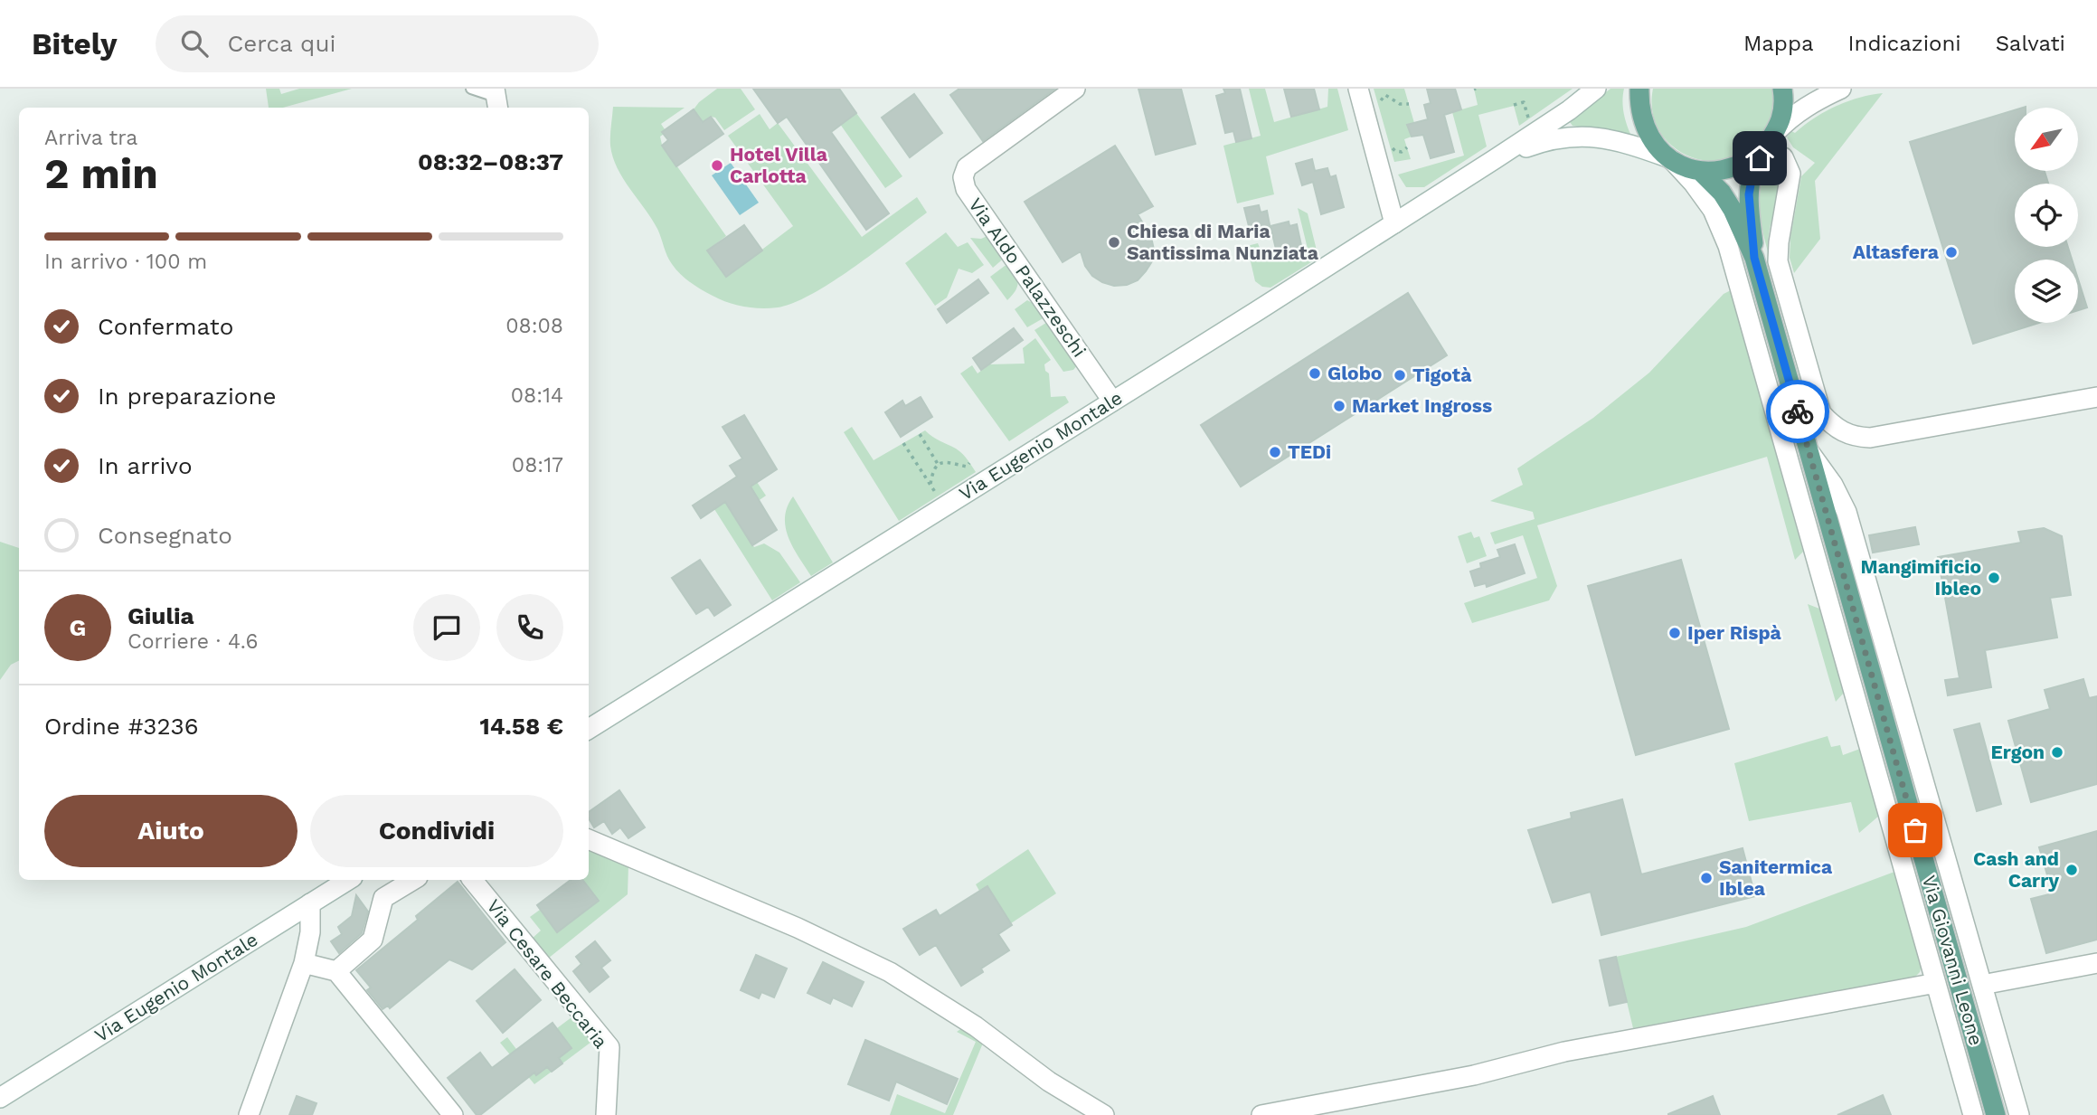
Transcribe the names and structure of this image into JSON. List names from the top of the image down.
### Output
{
  "streets": {
    "main road": ["Via Giovanni Leone"],
    "street": ["Via Aldo Palazzeschi", "Via Eugenio Montale", "Via Cesare Beccaria"]
  },
  "crossings": [
    ["Via Aldo Palazzeschi", "Via Eugenio Montale"]
  ],
  "places": [
    "Hotel Villa Carlotta",
    "Chiesa di Maria Santissima Nunziata",
    "Altasfera",
    "Globo",
    "Tigotà",
    "Market Ingross",
    "TEDi",
    "Mangimificio Ibleo",
    "Iper Rispà",
    "Ergon",
    "Cash and Carry",
    "Sanitermica Iblea"
  ],
  "north": "bottom left",
  "page": {
    "header": "Bitely",
    "search": "Cerca qui",
    "nav": ["Mappa", "Indicazioni", "Salvati"],
    "heading": ["2 min", "Arriva tra", "08:32–08:37"],
    "panel": [
      "Giulia",
      "Corriere · 4.6",
      "Ordine #3236",
      "14.58 €"
    ],
    "bar": "In arrivo · 100 m",
    "list": [
      ["Confermato", "08:08"],
      ["In preparazione", "08:14"],
      ["In arrivo", "08:17"],
      "Consegnato"
    ],
    "round": "G",
    "buttons": ["Aiuto", "Condividi"]
  }
}
